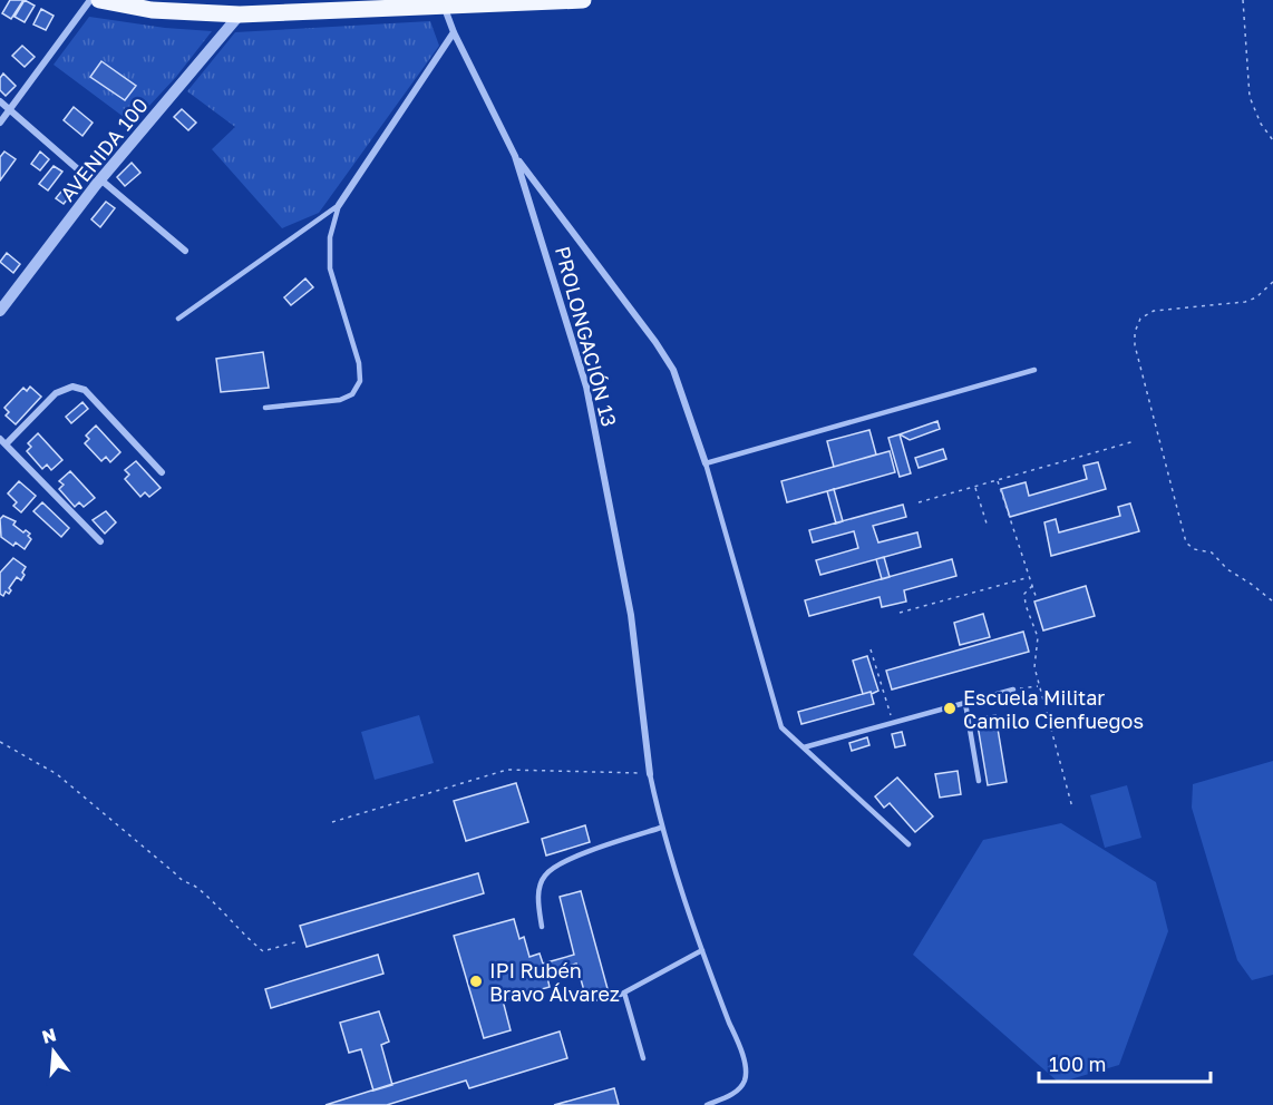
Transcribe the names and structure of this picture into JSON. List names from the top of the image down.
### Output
{
  "streets": {
    "street": ["AVENIDA 100", "PROLONGACIÓN 13"]
  },
  "places": ["Escuela Militar Camilo Cienfuegos", "IPI Rubén Bravo Álvarez"],
  "scale_bar": "100 m",
  "north": "top"
}
